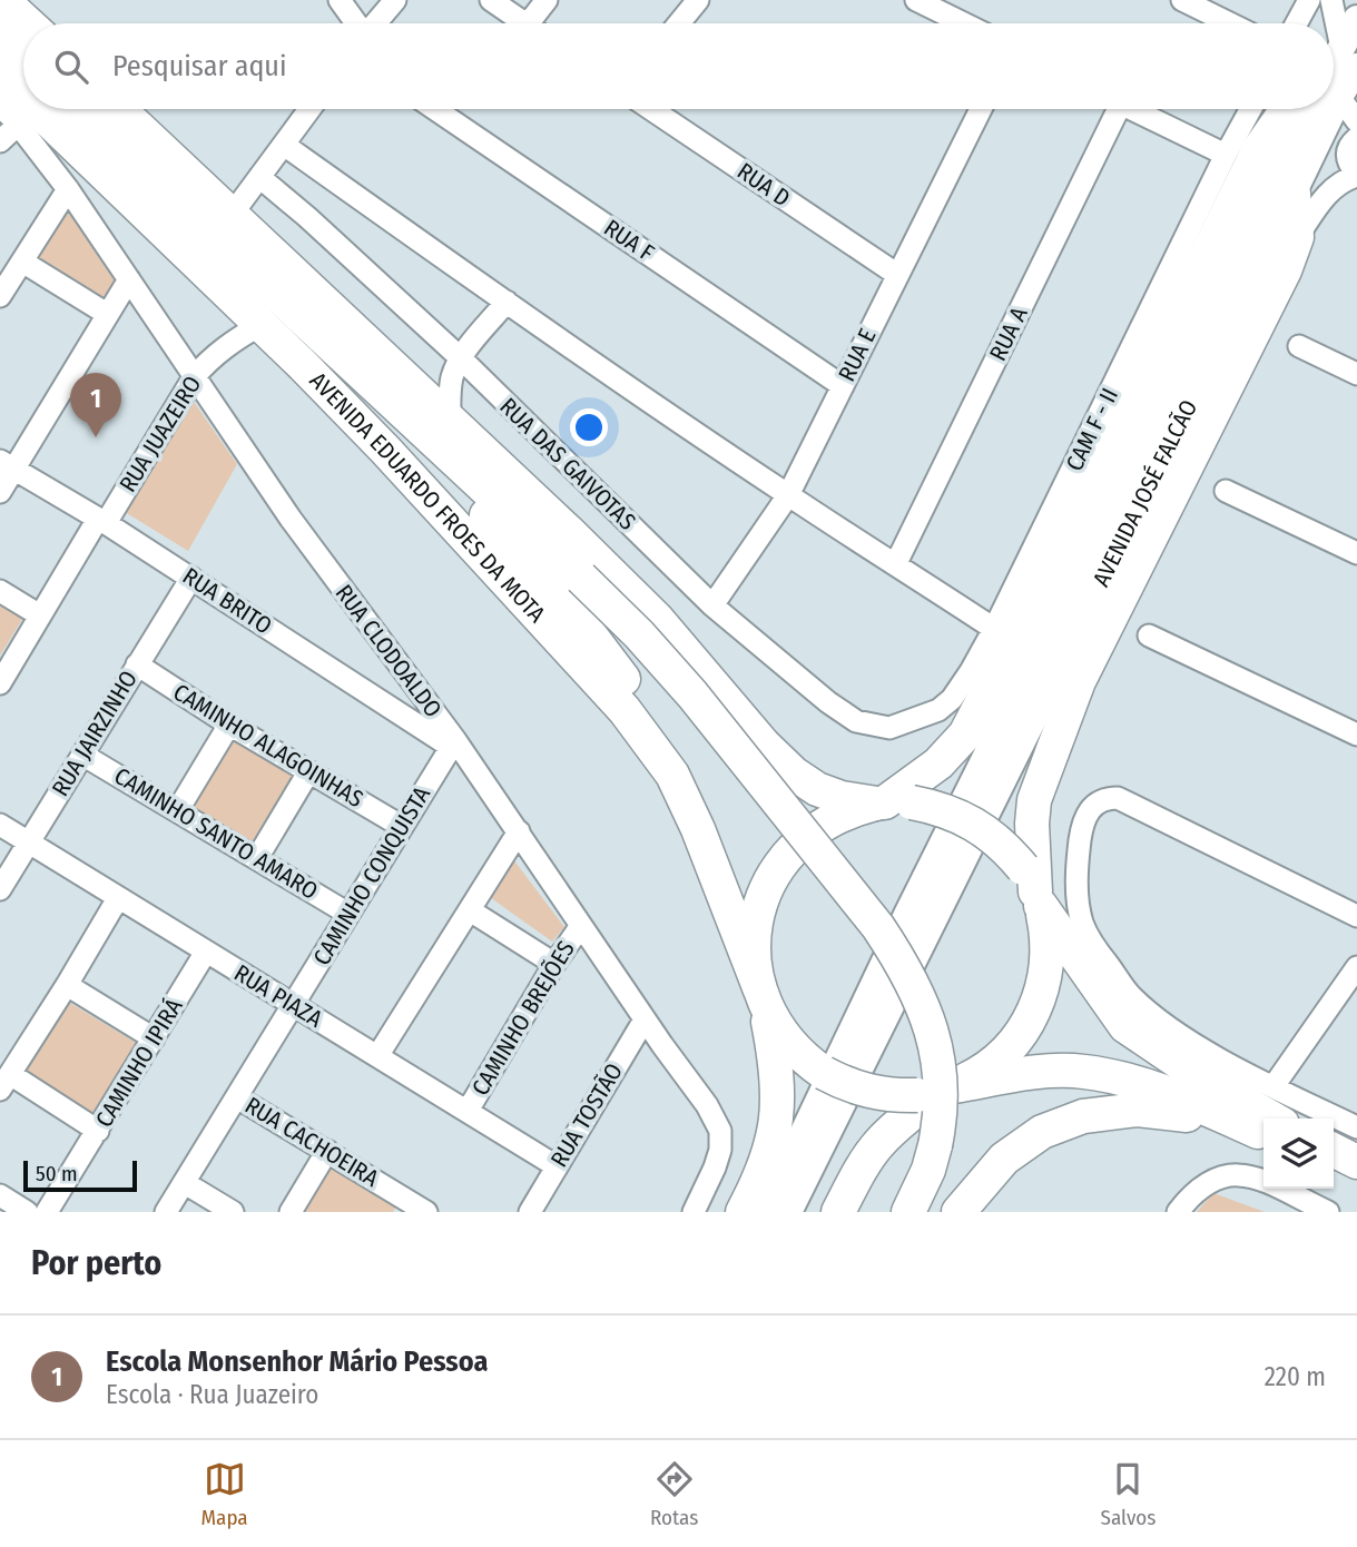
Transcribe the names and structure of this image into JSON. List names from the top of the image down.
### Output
{
  "streets": {
    "highway": ["AVENIDA EDUARDO FROES DA MOTA"],
    "main road": ["AVENIDA JOSÉ FALCÃO"],
    "street": [
      "RUA D",
      "RUA F",
      "RUA A",
      "RUA E",
      "CAM F - II",
      "RUA JUAZEIRO",
      "RUA DAS GAIVOTAS",
      "RUA BRITO",
      "RUA CLODOALDO",
      "RUA JAIRZINHO",
      "CAMINHO ALAGOINHAS",
      "CAMINHO SANTO AMARO",
      "CAMINHO CONQUISTA",
      "RUA PIAZA",
      "CAMINHO BREJÕES",
      "CAMINHO IPIRÁ",
      "RUA TOSTÃO",
      "RUA CACHOEIRA"
    ]
  },
  "crossings": [
    ["RUA D", "RUA E"],
    ["RUA F", "RUA E"],
    ["RUA E", "RUA DAS GAIVOTAS"],
    ["CAM F - II", "RUA DAS GAIVOTAS"],
    ["RUA JUAZEIRO", "AVENIDA EDUARDO FROES DA MOTA"],
    ["RUA JUAZEIRO", "RUA BRITO"],
    ["RUA JUAZEIRO", "RUA CLODOALDO"],
    ["RUA BRITO", "RUA CLODOALDO"],
    ["RUA BRITO", "RUA JAIRZINHO"],
    ["RUA BRITO", "CAMINHO CONQUISTA"],
    ["RUA CLODOALDO", "CAMINHO CONQUISTA"],
    ["RUA CLODOALDO", "CAMINHO BREJÕES"],
    ["RUA CLODOALDO", "RUA TOSTÃO"],
    ["RUA JAIRZINHO", "CAMINHO ALAGOINHAS"],
    ["RUA JAIRZINHO", "CAMINHO SANTO AMARO"],
    ["RUA JAIRZINHO", "RUA PIAZA"],
    ["CAMINHO ALAGOINHAS", "CAMINHO CONQUISTA"],
    ["CAMINHO SANTO AMARO", "CAMINHO CONQUISTA"],
    ["CAMINHO CONQUISTA", "RUA PIAZA"],
    ["CAMINHO CONQUISTA", "RUA CACHOEIRA"],
    ["RUA PIAZA", "CAMINHO BREJÕES"],
    ["RUA PIAZA", "CAMINHO IPIRÁ"],
    ["RUA PIAZA", "RUA TOSTÃO"]
  ],
  "scale_bar": "50 m",
  "page": {
    "search": "Pesquisar aqui",
    "pins": "1",
    "scale": "50 m",
    "heading": "Por perto",
    "list": [
      {
        "mark": "1",
        "name": "Escola Monsenhor Mário Pessoa",
        "note": "Escola · Rua Juazeiro",
        "value": "220 m"
      }
    ],
    "nav": ["Mapa", "Rotas", "Salvos"]
  }
}
